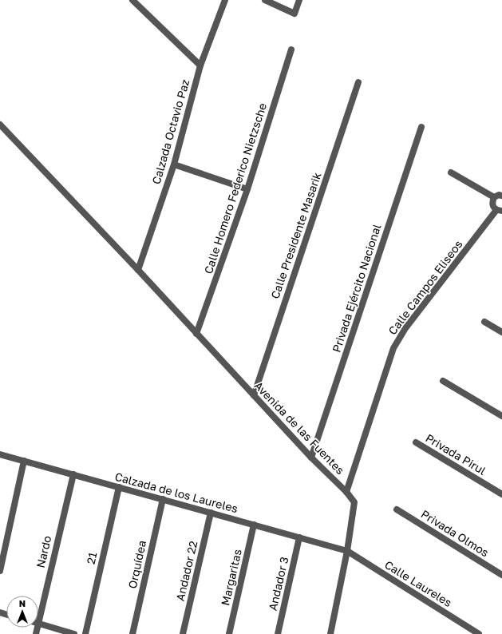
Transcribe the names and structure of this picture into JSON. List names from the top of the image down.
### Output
{
  "streets": {
    "street": [
      "Calzada Octavio Paz",
      "Calle Homero Federico Nietzsche",
      "Calle Presidente Masarik",
      "Calle Campos Eliseos",
      "Privada Ejército Nacional",
      "Avenida de las Fuentes",
      "Privada Pirul",
      "Calzada de los Laureles",
      "Privada Olmos",
      "Nardo",
      "21",
      "Orquídea",
      "Andador 22",
      "Margaritas",
      "Andador 3",
      "Calle Laureles"
    ]
  },
  "crossings": [
    ["Calzada Octavio Paz", "Avenida de las Fuentes"],
    ["Calle Homero Federico Nietzsche", "Avenida de las Fuentes"],
    ["Calle Presidente Masarik", "Avenida de las Fuentes"],
    ["Calle Campos Eliseos", "Avenida de las Fuentes"],
    ["Privada Ejército Nacional", "Avenida de las Fuentes"],
    ["Avenida de las Fuentes", "Calzada de los Laureles"],
    ["Avenida de las Fuentes", "Calle Laureles"],
    ["Calzada de los Laureles", "Nardo"],
    ["Calzada de los Laureles", "21"],
    ["Calzada de los Laureles", "Orquídea"],
    ["Calzada de los Laureles", "Andador 22"],
    ["Calzada de los Laureles", "Margaritas"],
    ["Calzada de los Laureles", "Andador 3"],
    ["Calzada de los Laureles", "Calle Laureles"]
  ],
  "north": "top"
}
